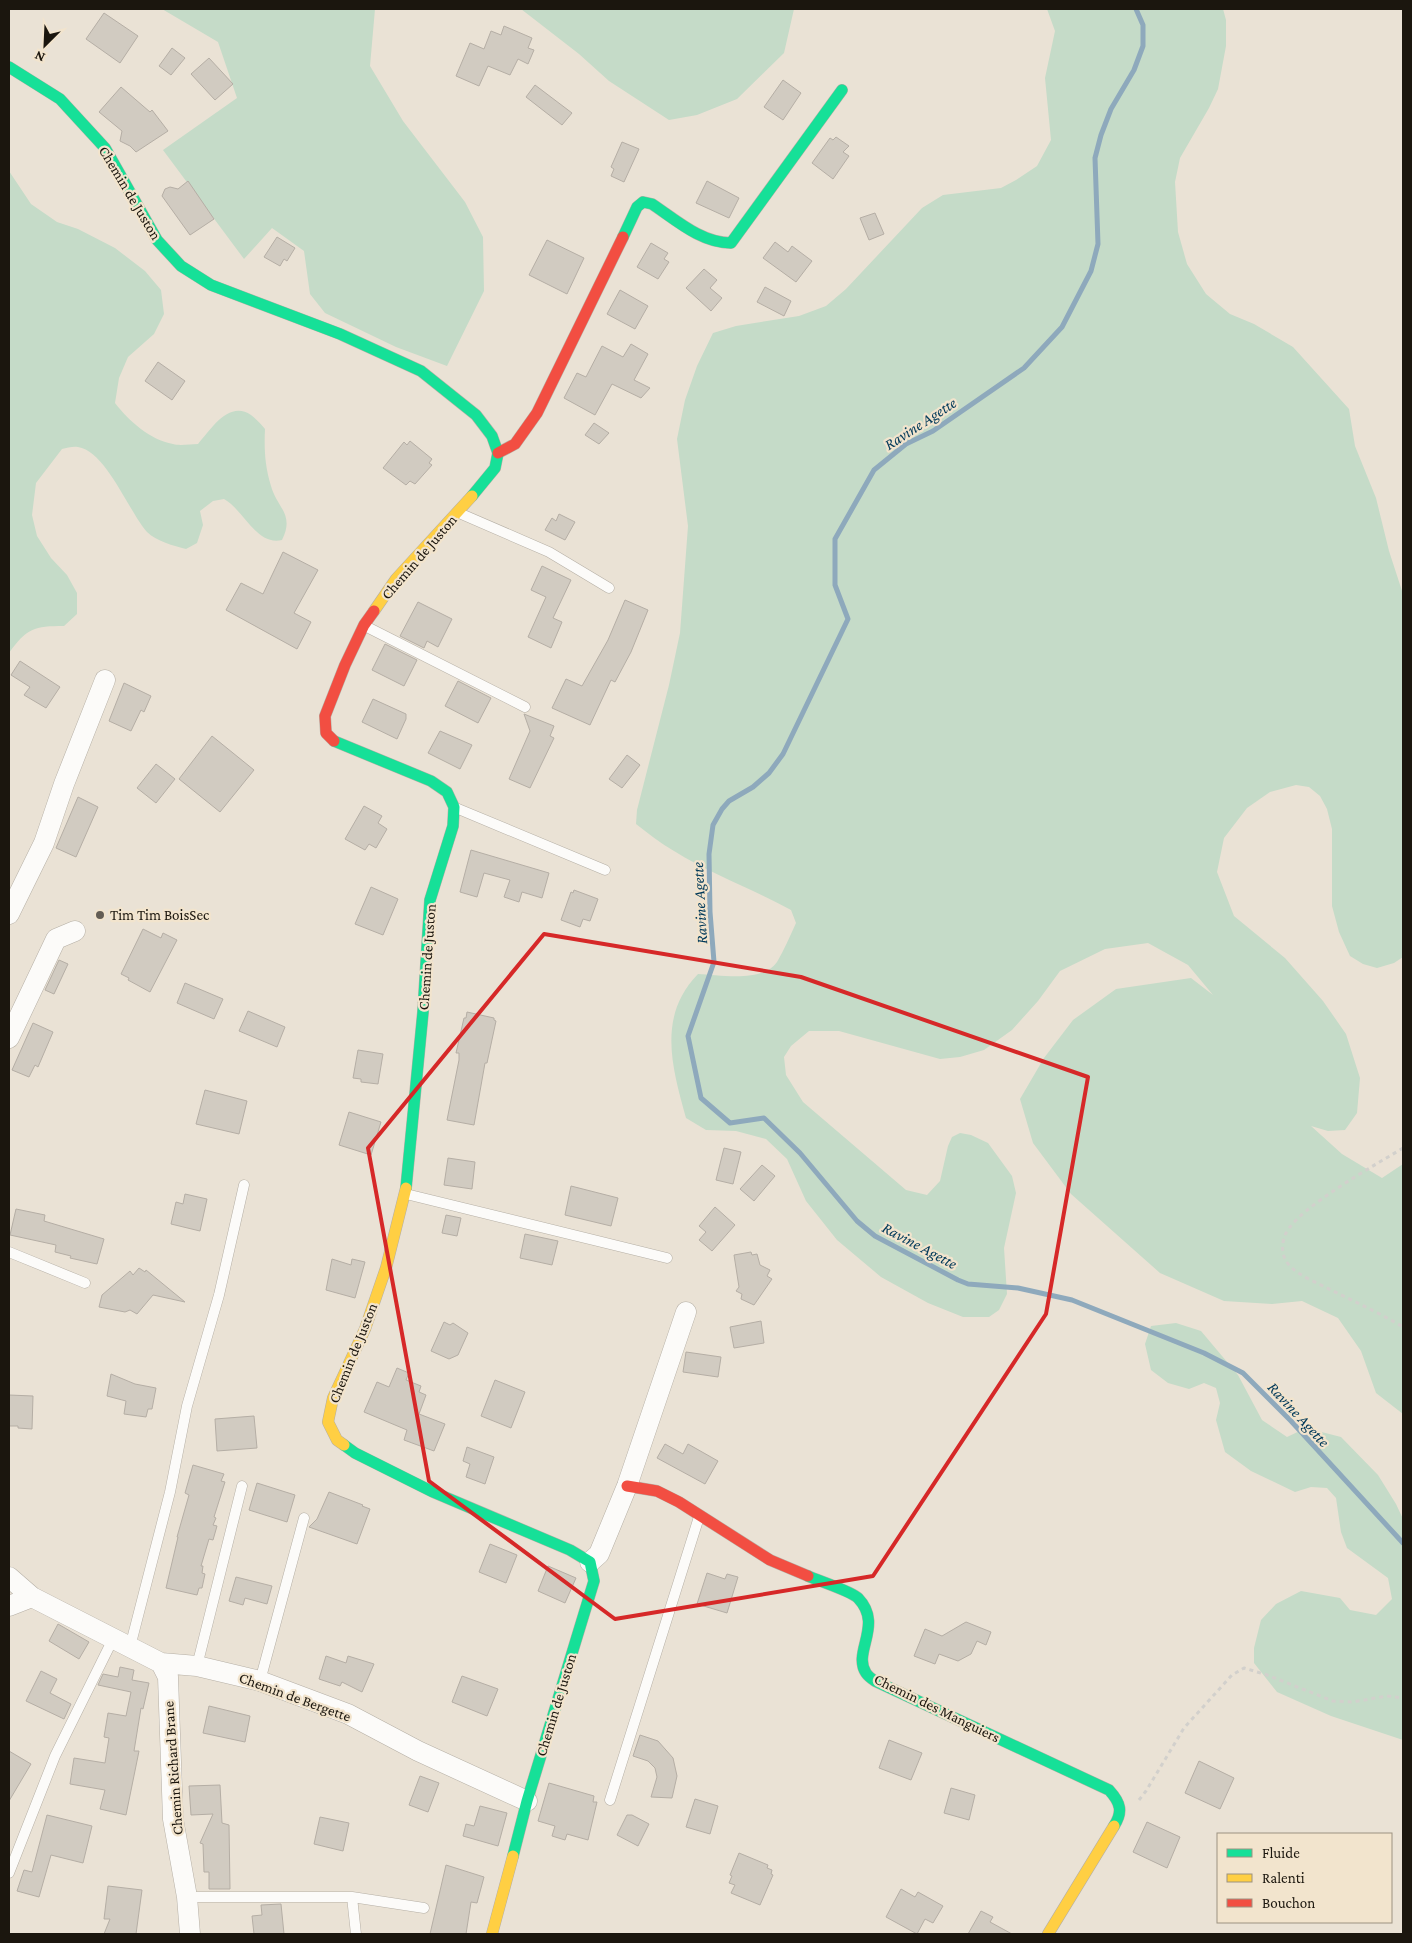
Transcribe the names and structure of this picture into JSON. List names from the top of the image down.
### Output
{
  "streets": {
    "street": [
      "Chemin de Juston",
      "Chemin de Bergette",
      "Chemin des Manguiers",
      "Chemin Richard Brane"
    ]
  },
  "crossings": [
    ["Chemin de Juston", "Chemin de Bergette"],
    ["Chemin de Bergette", "Chemin Richard Brane"]
  ],
  "water": ["Ravine Agette"],
  "places": ["Tim Tim BoisSec"],
  "legend": ["Fluide", "Ralenti", "Bouchon"],
  "north": "bottom left"
}
